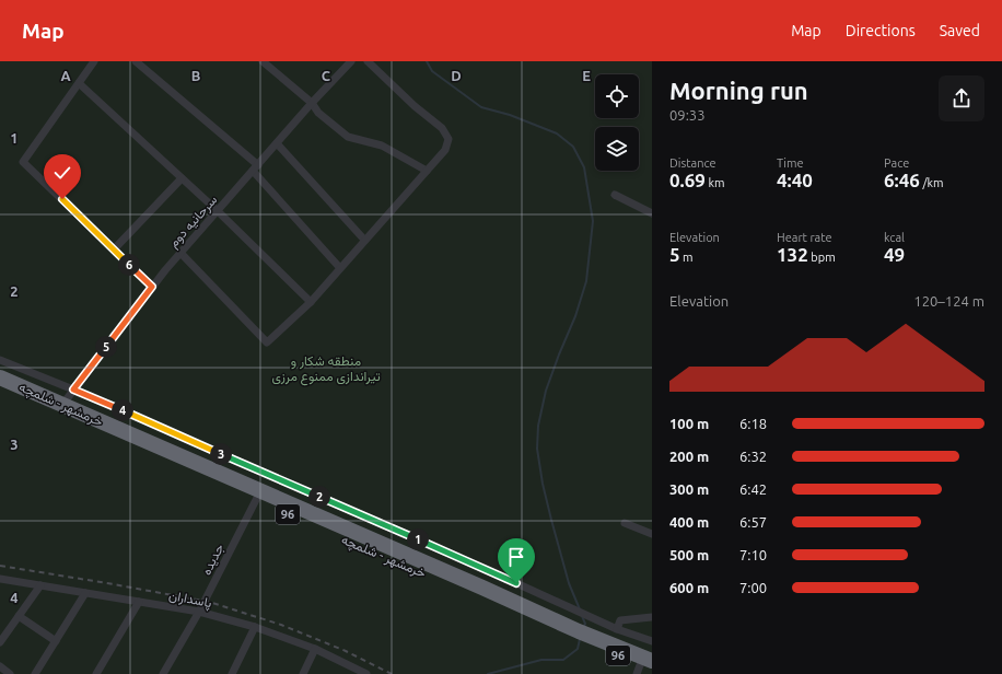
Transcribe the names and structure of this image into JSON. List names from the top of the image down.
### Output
{
  "streets": {
    "highway": ["خرمشهر - شلمچه", "96"],
    "street": ["سرحانیه دوم", "جدیده", "پاسداران"]
  },
  "crossings": [
    ["سرحانیه دوم", "خرمشهر - شلمچه"],
    ["سرحانیه دوم", "96"],
    ["خرمشهر - شلمچه", "جدیده"],
    ["جدیده", "پاسداران"]
  ],
  "parks": ["منطقه شکار و تیراندازی ممنوع مرزی"],
  "page": {
    "header": "Map",
    "nav": ["Map", "Directions", "Saved"],
    "heading": ["Morning run", "09:33"],
    "stats": [
      ["Distance", "0.69 km"],
      ["Time", "4:40"],
      ["Pace", "6:46 /km"],
      ["Elevation", "5 m"],
      ["Heart rate", "132 bpm"],
      ["kcal", "49"]
    ],
    "pins": [
      "6",
      "5",
      "4",
      "3",
      "2",
      "1"
    ],
    "chart": ["Elevation", "120–124 m"],
    "list": [
      {
        "name": "100 m",
        "note": "6:18"
      },
      {
        "name": "200 m",
        "note": "6:32"
      },
      {
        "name": "300 m",
        "note": "6:42"
      },
      {
        "name": "400 m",
        "note": "6:57"
      },
      {
        "name": "500 m",
        "note": "7:10"
      },
      {
        "name": "600 m",
        "note": "7:00"
      }
    ]
  },
  "grid": {
    "columns": [
      "A",
      "B",
      "C",
      "D",
      "E"
    ],
    "rows": [
      "1",
      "2",
      "3",
      "4"
    ]
  }
}
